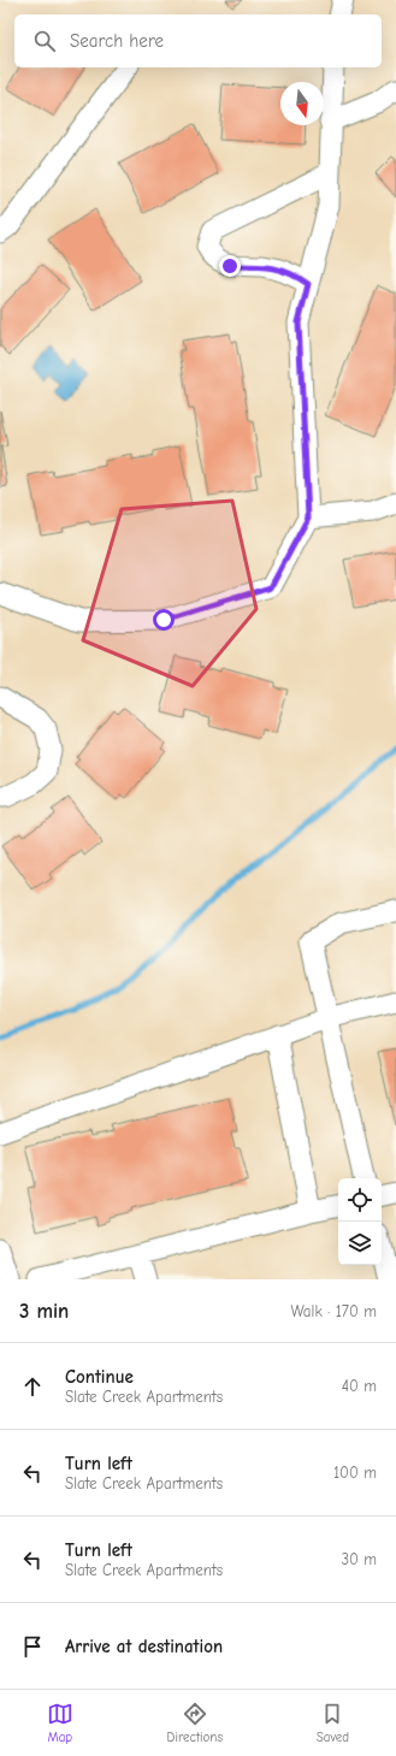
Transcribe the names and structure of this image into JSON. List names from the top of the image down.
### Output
{
  "north": "bottom",
  "page": {
    "search": "Search here",
    "heading": ["3 min", "Walk · 170 m"],
    "list": [
      ["Continue", "Slate Creek Apartments", "40 m"],
      ["Turn left", "Slate Creek Apartments", "100 m"],
      ["Turn left", "Slate Creek Apartments", "30 m"],
      "Arrive at destination"
    ],
    "nav": ["Map", "Directions", "Saved"]
  }
}
